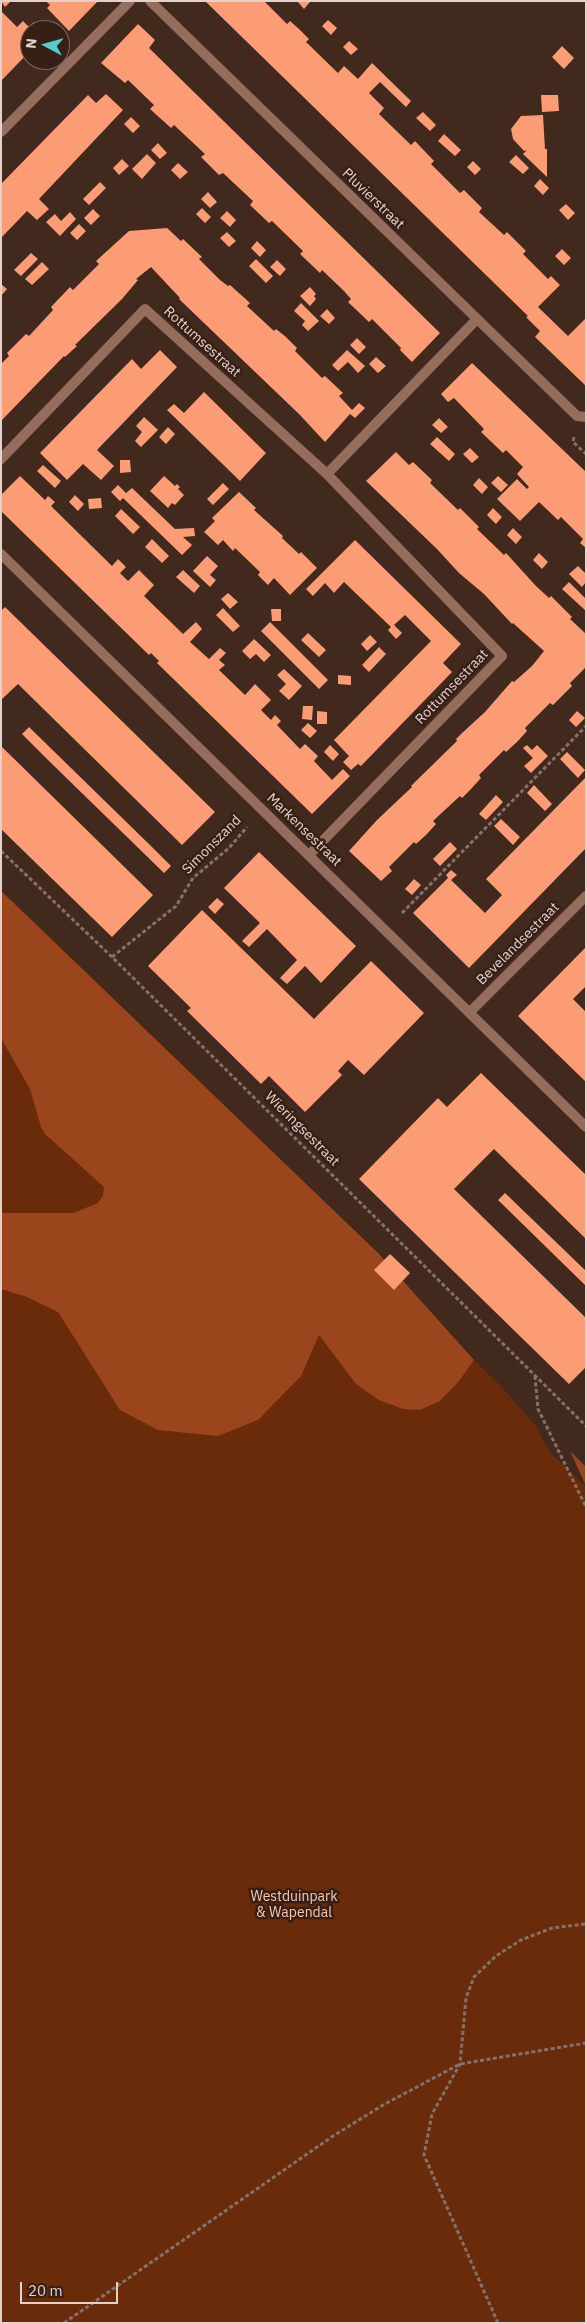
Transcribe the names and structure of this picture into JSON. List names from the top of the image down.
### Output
{
  "streets": {
    "street": [
      "Pluvierstraat",
      "Rottumsestraat",
      "Markensestraat",
      "Bevelandsestraat"
    ],
    "path": ["Simonszand", "Wieringsestraat"]
  },
  "crossings": [
    ["Rottumsestraat", "Markensestraat"],
    ["Markensestraat", "Simonszand"],
    ["Markensestraat", "Bevelandsestraat"],
    ["Simonszand", "Wieringsestraat"]
  ],
  "parks": ["Westduinpark & Wapendal"],
  "scale_bar": "20 m",
  "north": "left"
}
